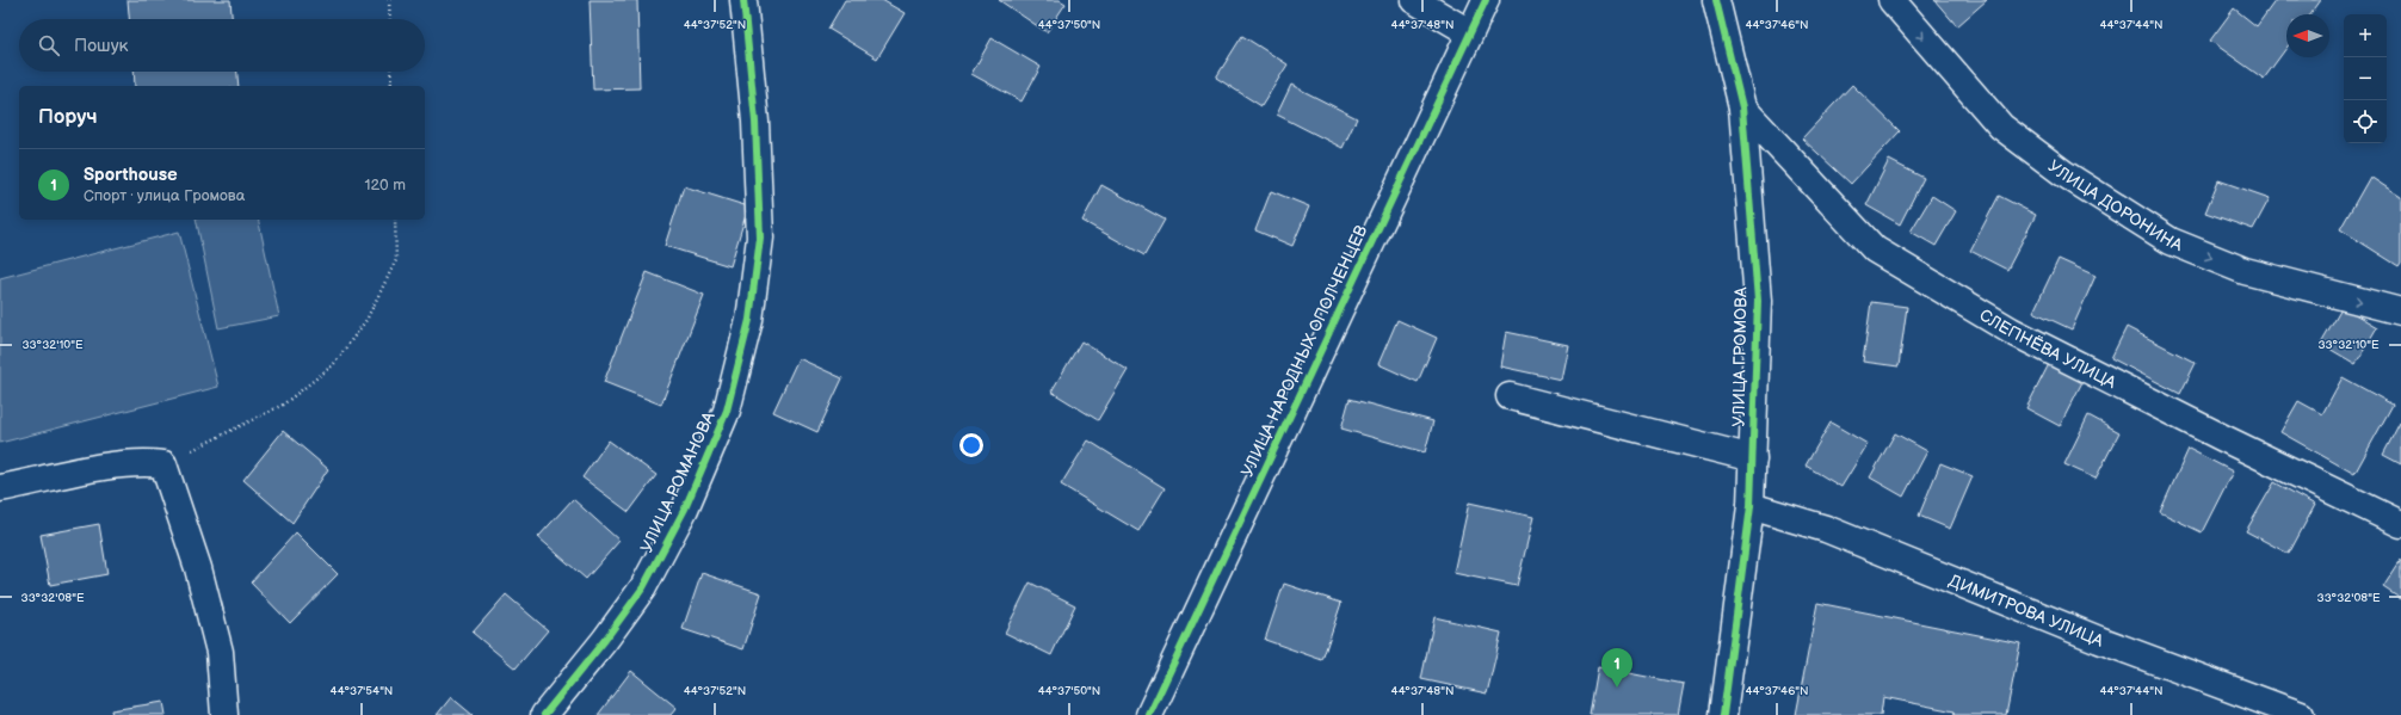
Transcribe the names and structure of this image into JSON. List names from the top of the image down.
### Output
{
  "streets": {
    "street": [
      "УЛИЦА ДОРОНИНА",
      "СЛЕПНЁВА УЛИЦА",
      "УЛИЦА НАРОДНЫХ ОПОЛЧЕНЦЕВ",
      "УЛИЦА ГРОМОВА",
      "УЛИЦА РОМАНОВА",
      "ДИМИТРОВА УЛИЦА"
    ]
  },
  "crossings": [
    ["СЛЕПНЁВА УЛИЦА", "УЛИЦА ГРОМОВА"],
    ["УЛИЦА ГРОМОВА", "ДИМИТРОВА УЛИЦА"]
  ],
  "one_way": ["УЛИЦА ДОРОНИНА"],
  "north": "left",
  "page": {
    "map_buttons": ["+", "−"],
    "search": "Пошук",
    "heading": "Поруч",
    "list": [
      {
        "mark": "1",
        "name": "Sporthouse",
        "note": "Спорт · улица Громова",
        "value": "120 m"
      }
    ],
    "pins": "1"
  },
  "coordinates": [
    "44°37'52\"N",
    "44°37'50\"N",
    "44°37'48\"N",
    "44°37'46\"N",
    "44°37'44\"N",
    "33°32'10\"E",
    "33°32'08\"E",
    "44°37'54\"N"
  ]
}
